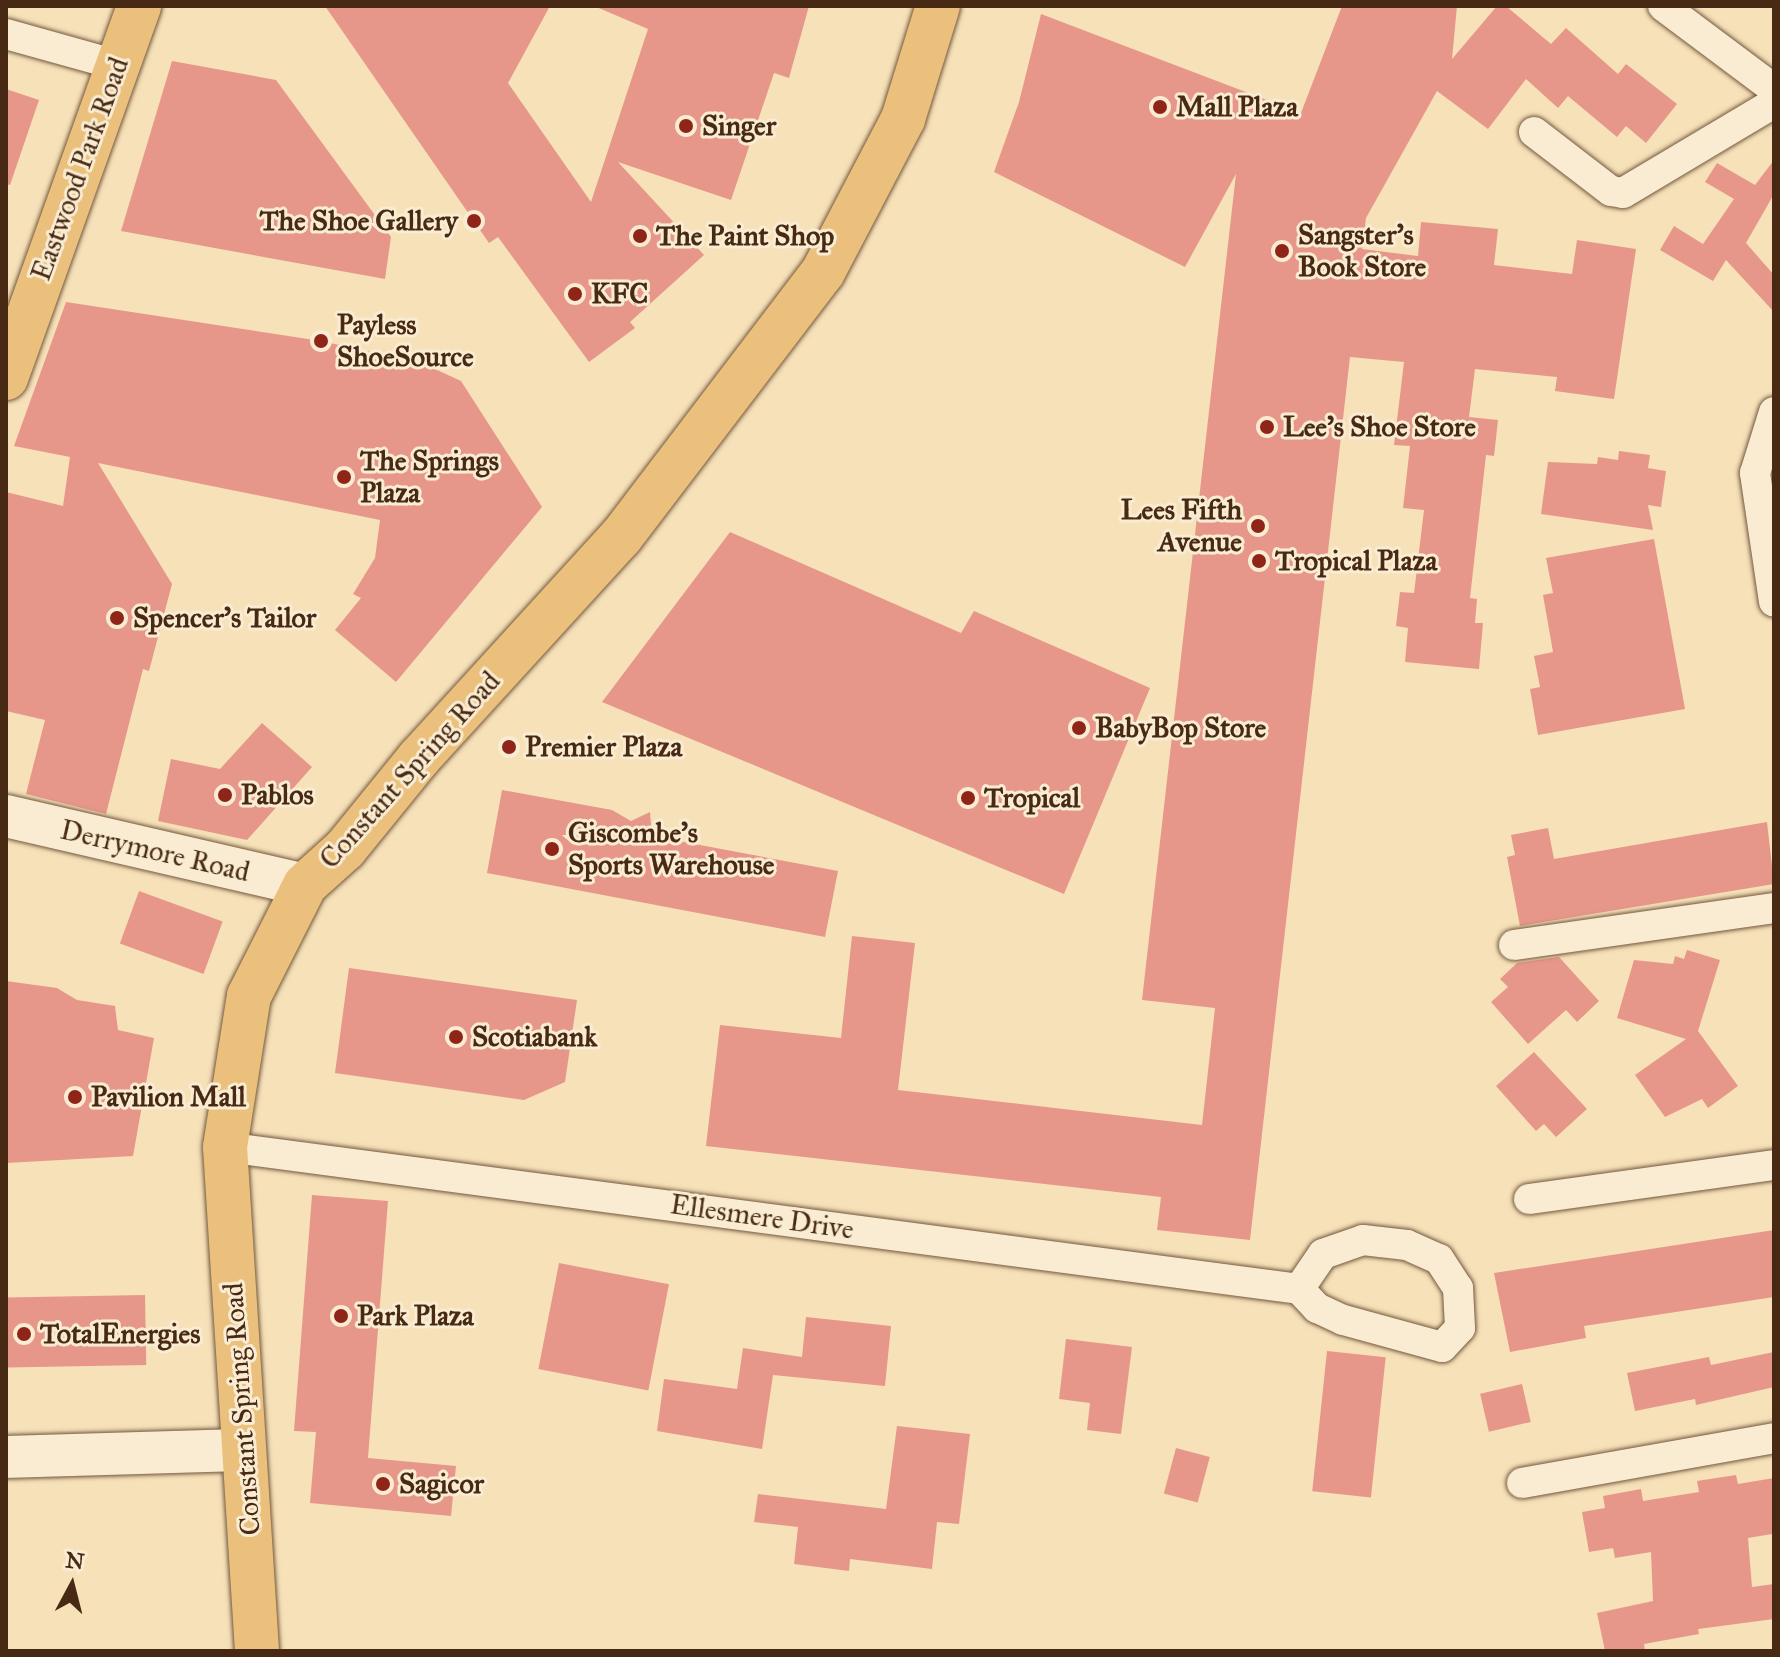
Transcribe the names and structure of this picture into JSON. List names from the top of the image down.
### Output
{
  "streets": {
    "main road": ["Eastwood Park Road", "Constant Spring Road"],
    "street": ["Derrymore Road", "Ellesmere Drive"]
  },
  "crossings": [
    ["Constant Spring Road", "Derrymore Road"],
    ["Constant Spring Road", "Ellesmere Drive"]
  ],
  "places": [
    "Mall Plaza",
    "Singer",
    "The Shoe Gallery",
    "The Paint Shop",
    "Sangster's Book Store",
    "KFC",
    "Payless ShoeSource",
    "Lee’s Shoe Store",
    "The Springs Plaza",
    "Lees Fifth Avenue",
    "Tropical Plaza",
    "Spencer's Tailor",
    "BabyBop Store",
    "Premier Plaza",
    "Pablos",
    "Tropical",
    "Giscombe's Sports Warehouse",
    "Scotiabank",
    "Pavilion Mall",
    "Park Plaza",
    "TotalEnergies",
    "Sagicor"
  ],
  "north": "top"
}
